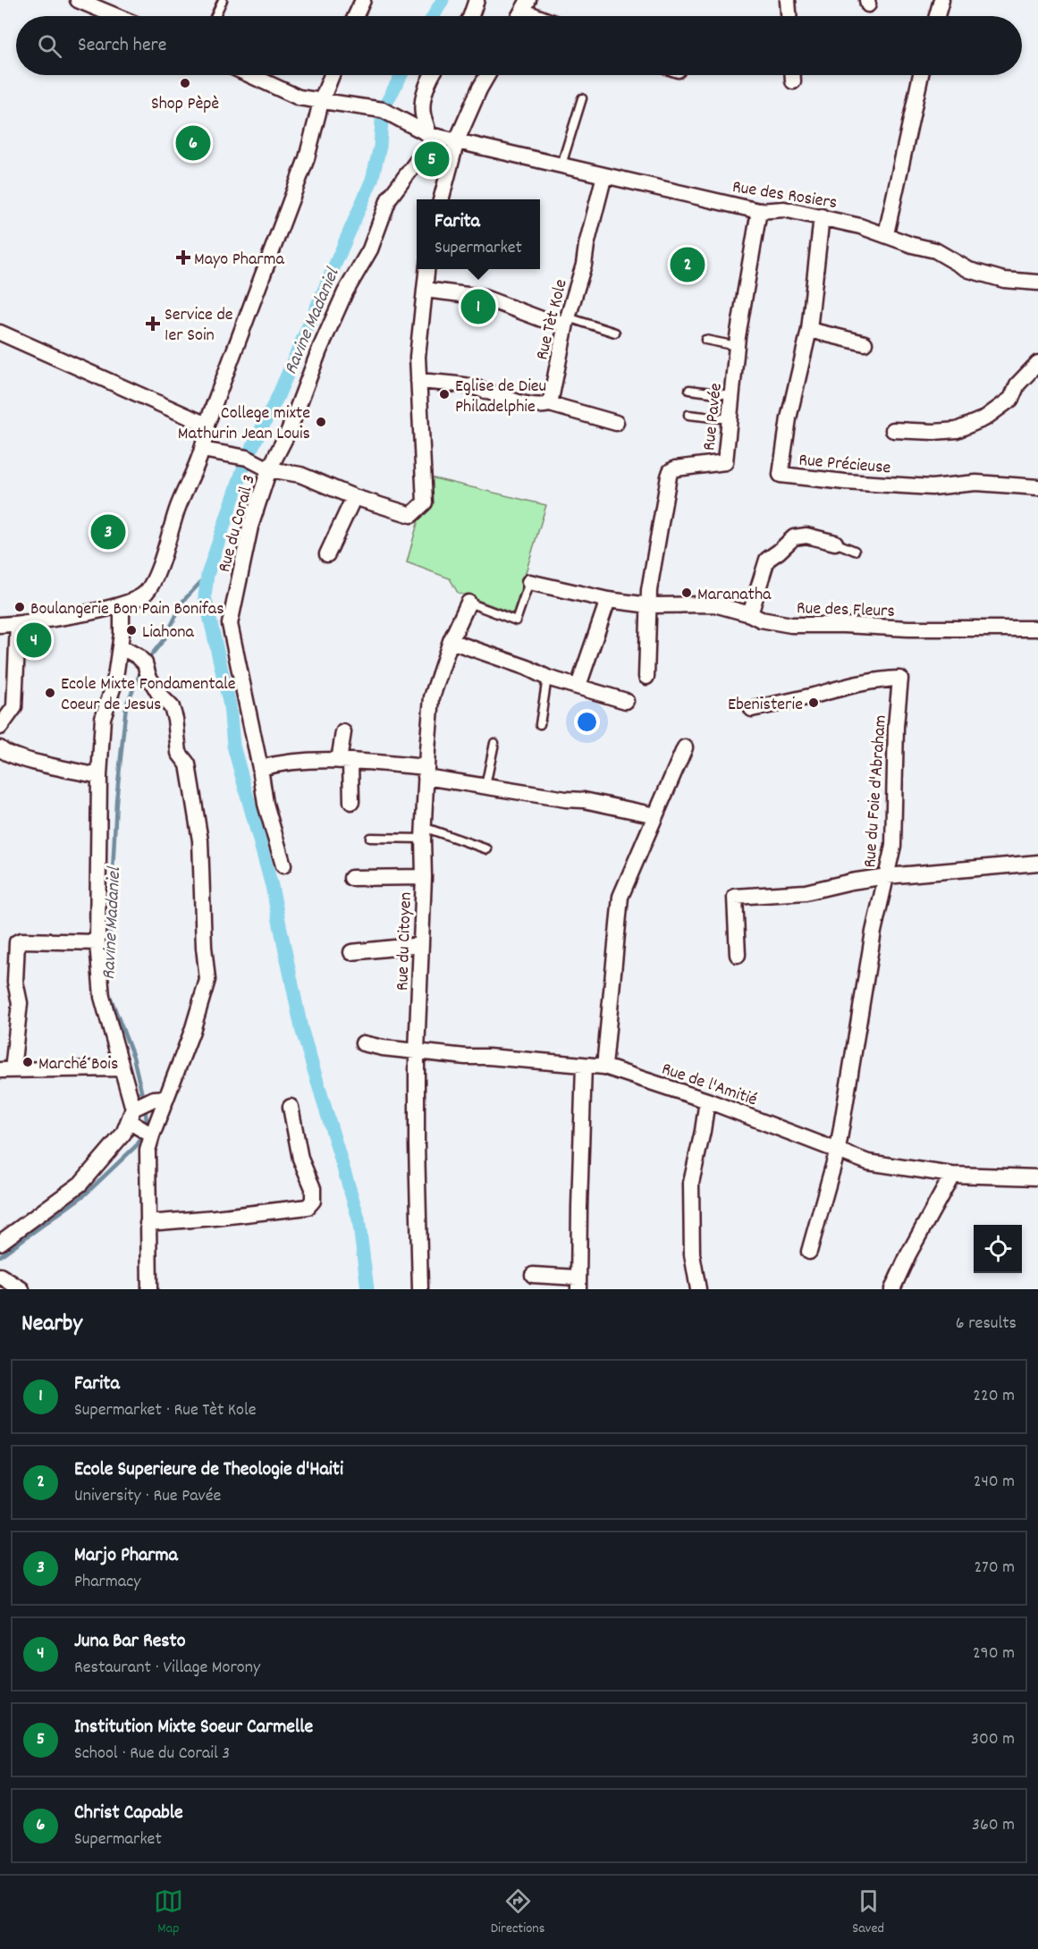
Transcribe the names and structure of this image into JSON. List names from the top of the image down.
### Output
{
  "streets": {
    "street": [
      "Rue des Rosiers",
      "Rue Tèt Kole",
      "Rue Pavée",
      "Rue Précieuse",
      "Rue du Corail 3",
      "Rue des Fleurs",
      "Rue du Foie d'Abraham",
      "Rue du Citoyen",
      "Rue de l'Amitié"
    ]
  },
  "crossings": [
    ["Rue des Rosiers", "Rue Tèt Kole"],
    ["Rue des Rosiers", "Rue Pavée"],
    ["Rue des Rosiers", "Rue Précieuse"],
    ["Rue des Rosiers", "Rue du Corail 3"],
    ["Rue Pavée", "Rue des Fleurs"],
    ["Rue du Foie d'Abraham", "Rue de l'Amitié"],
    ["Rue du Citoyen", "Rue de l'Amitié"]
  ],
  "water": ["Ravine Madaniel"],
  "places": {
    "other": [
      "Shop Pèpè",
      "Eglise de Dieu Philadelphie",
      "College mixte Mathurin Jean Louis",
      "Maranatha",
      "Boulangerie Bon Pain Bonifas",
      "Liahona",
      "Ecole Mixte Fondamentale Coeur de Jesus",
      "Ebenisterie",
      "Marché Bois"
    ],
    "health": ["Mayo Pharma", "Service de 1er Soin"]
  },
  "page": {
    "search": "Search here",
    "pins": [
      "6",
      "5",
      "2",
      "1",
      "3",
      "4"
    ],
    "popup": ["Farita", "Supermarket"],
    "heading": ["Nearby", "6 results"],
    "list": [
      {
        "mark": "1",
        "name": "Farita",
        "note": "Supermarket · Rue Tèt Kole",
        "value": "220 m"
      },
      {
        "mark": "2",
        "name": "Ecole Superieure de Theologie d'Haiti",
        "note": "University · Rue Pavée",
        "value": "240 m"
      },
      {
        "mark": "3",
        "name": "Marjo Pharma",
        "note": "Pharmacy",
        "value": "270 m"
      },
      {
        "mark": "4",
        "name": "Juna Bar Resto",
        "note": "Restaurant · Village Morony",
        "value": "290 m"
      },
      {
        "mark": "5",
        "name": "Institution Mixte Soeur Carmelle",
        "note": "School · Rue du Corail 3",
        "value": "300 m"
      },
      {
        "mark": "6",
        "name": "Christ Capable",
        "note": "Supermarket",
        "value": "360 m"
      }
    ],
    "nav": ["Map", "Directions", "Saved"]
  }
}
